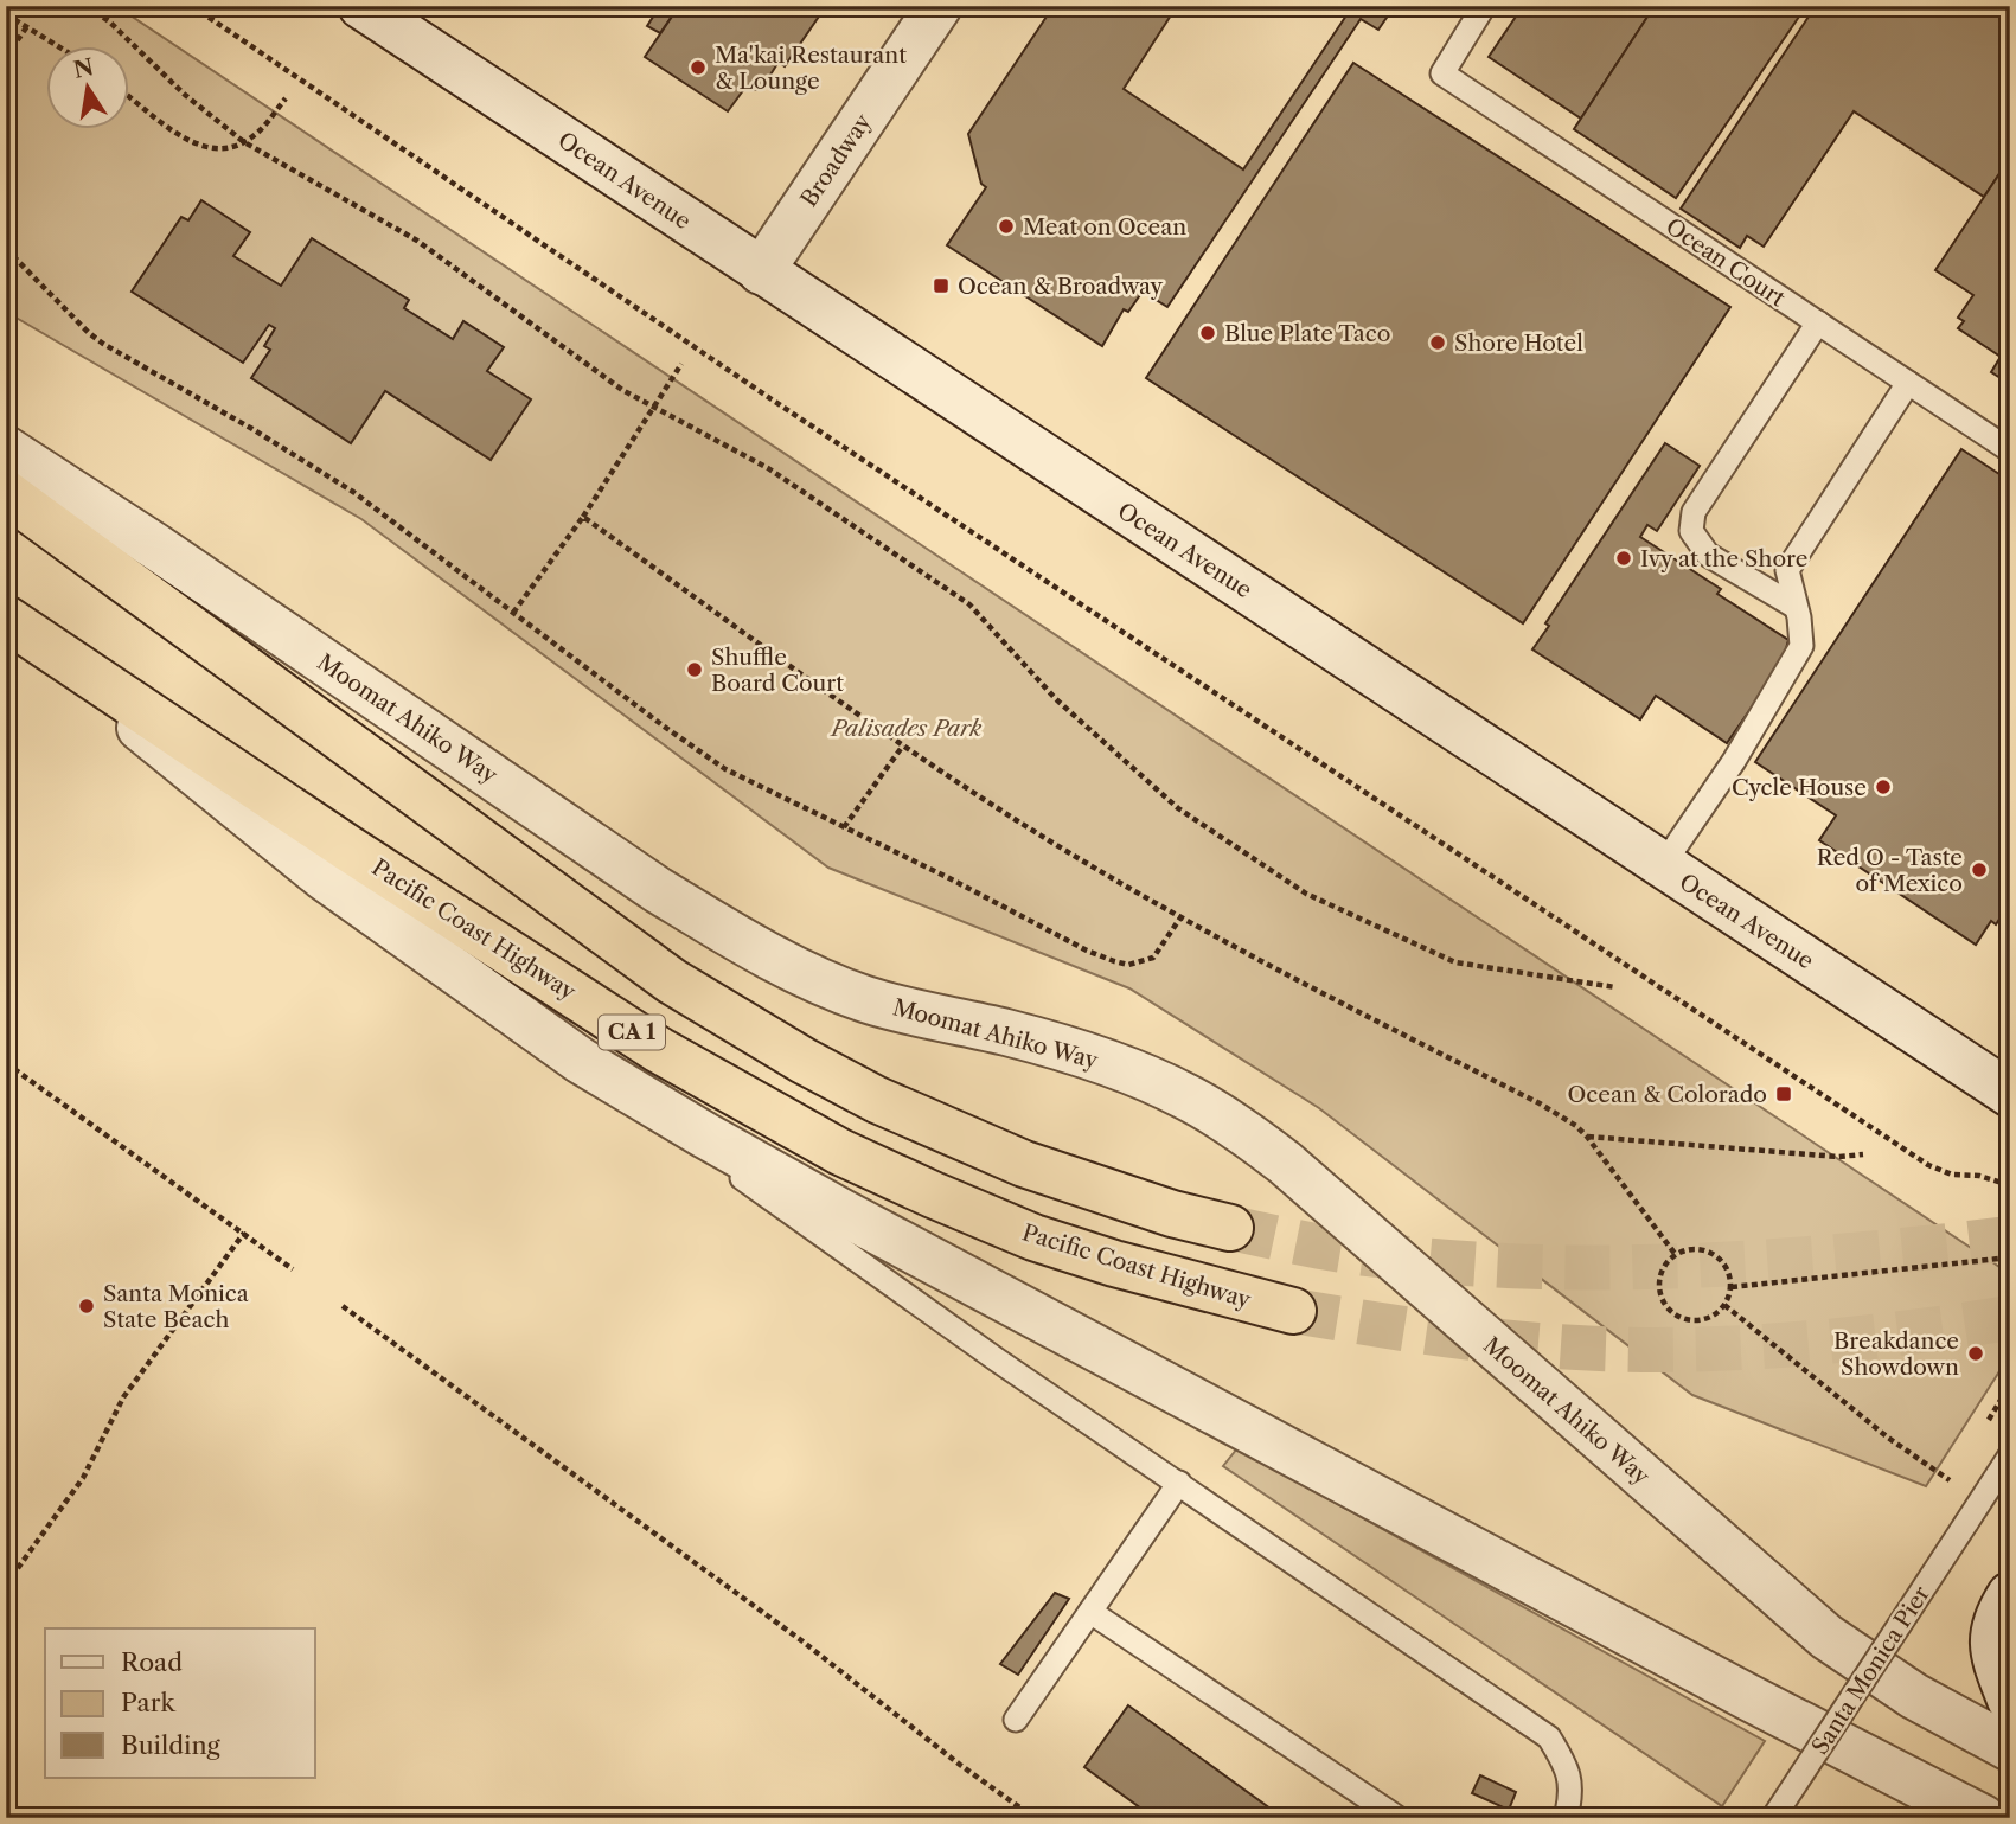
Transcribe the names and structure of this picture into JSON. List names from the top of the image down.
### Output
{
  "streets": {
    "highway": ["Pacific Coast Highway", "CA 1"],
    "street": ["Broadway", "Ocean Avenue", "Moomat Ahiko Way"],
    "lane": ["Ocean Court", "Santa Monica Pier"]
  },
  "crossings": [
    ["Broadway", "Ocean Avenue"]
  ],
  "parks": ["Palisades Park"],
  "places": {
    "other": [
      "Ma'kai Restaurant & Lounge",
      "Meat on Ocean",
      "Blue Plate Taco",
      "Shore Hotel",
      "Ivy at the Shore",
      "Shuffle Board Court",
      "Cycle House",
      "Red O - Taste of Mexico",
      "Santa Monica State Beach",
      "Breakdance Showdown"
    ],
    "transit": ["Ocean & Broadway", "Ocean & Colorado"]
  },
  "legend": ["Road", "Park", "Building"],
  "north": "top"
}
